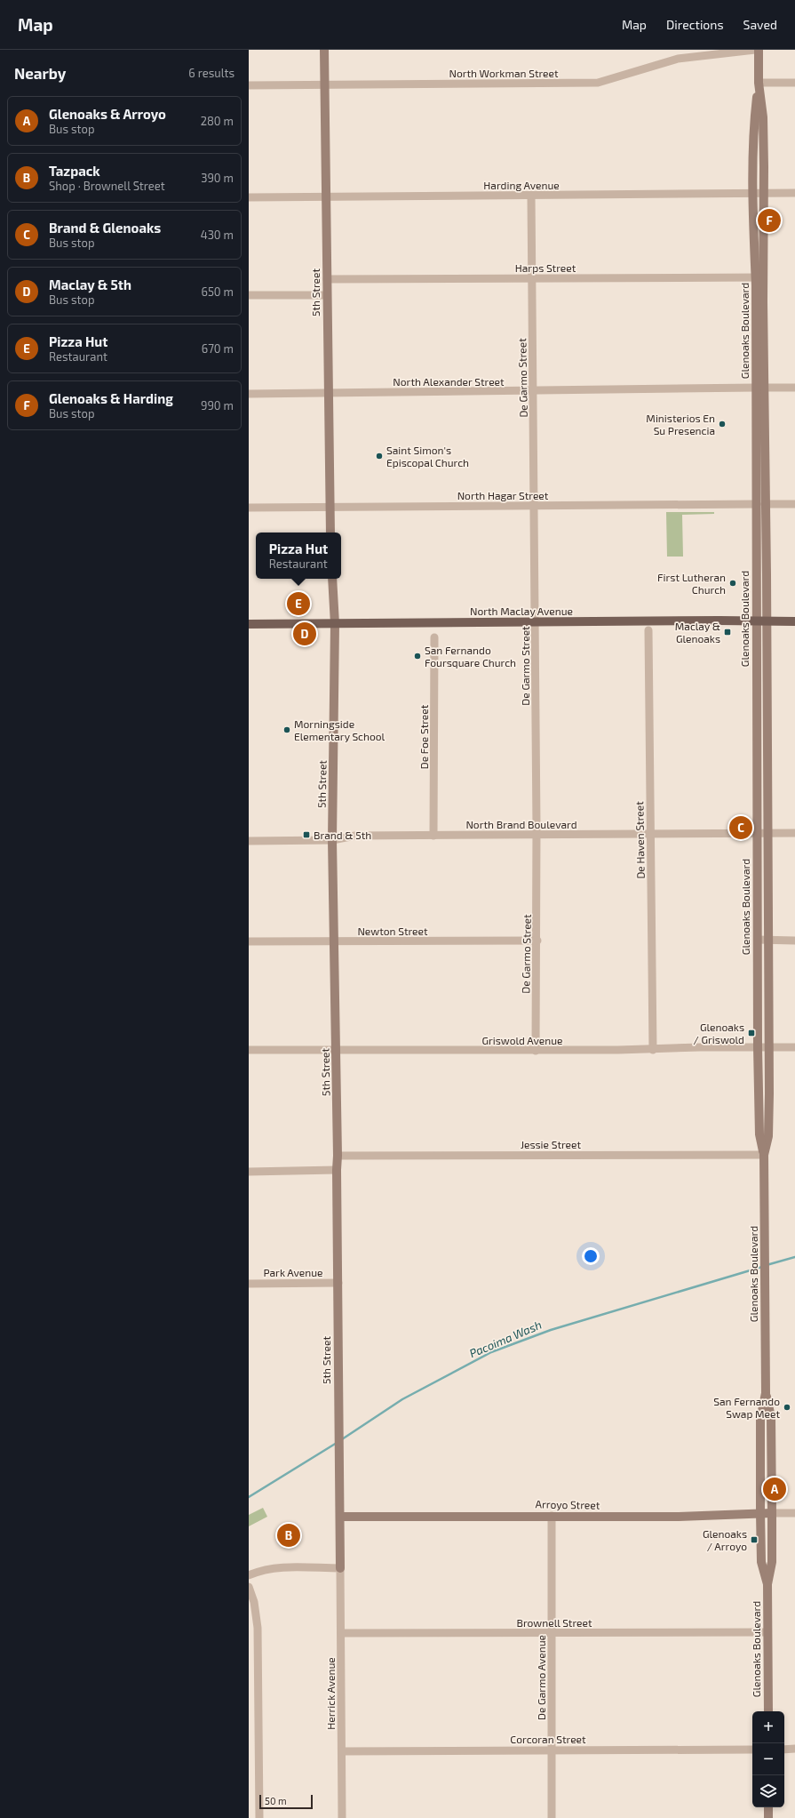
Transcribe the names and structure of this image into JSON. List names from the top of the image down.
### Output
{
  "streets": {
    "main road": [
      "5th Street",
      "Glenoaks Boulevard",
      "North Maclay Avenue",
      "Arroyo Street"
    ],
    "street": [
      "North Workman Street",
      "Harding Avenue",
      "Harps Street",
      "De Garmo Street",
      "North Alexander Street",
      "North Hagar Street",
      "De Foe Street",
      "North Brand Boulevard",
      "De Haven Street",
      "Newton Street",
      "Griswold Avenue",
      "Jessie Street",
      "Park Avenue",
      "Brownell Street",
      "De Garmo Avenue",
      "Herrick Avenue",
      "Corcoran Street"
    ]
  },
  "crossings": [
    ["North Workman Street", "5th Street"],
    ["Harding Avenue", "5th Street"],
    ["Harding Avenue", "Glenoaks Boulevard"],
    ["Harding Avenue", "De Garmo Street"],
    ["Harps Street", "5th Street"],
    ["Harps Street", "Glenoaks Boulevard"],
    ["Harps Street", "De Garmo Street"],
    ["5th Street", "North Alexander Street"],
    ["5th Street", "North Hagar Street"],
    ["5th Street", "North Maclay Avenue"],
    ["5th Street", "North Brand Boulevard"],
    ["5th Street", "Newton Street"],
    ["5th Street", "Griswold Avenue"],
    ["5th Street", "Jessie Street"],
    ["5th Street", "Park Avenue"],
    ["5th Street", "Arroyo Street"],
    ["5th Street", "Herrick Avenue"],
    ["Glenoaks Boulevard", "North Alexander Street"],
    ["Glenoaks Boulevard", "North Hagar Street"],
    ["Glenoaks Boulevard", "North Maclay Avenue"],
    ["Glenoaks Boulevard", "North Brand Boulevard"],
    ["Glenoaks Boulevard", "Griswold Avenue"],
    ["Glenoaks Boulevard", "Jessie Street"],
    ["Glenoaks Boulevard", "Arroyo Street"],
    ["Glenoaks Boulevard", "Brownell Street"],
    ["De Garmo Street", "North Alexander Street"],
    ["De Garmo Street", "North Hagar Street"],
    ["De Garmo Street", "North Maclay Avenue"],
    ["De Garmo Street", "North Brand Boulevard"],
    ["De Garmo Street", "Newton Street"],
    ["De Garmo Street", "Griswold Avenue"],
    ["De Foe Street", "North Brand Boulevard"],
    ["North Brand Boulevard", "De Haven Street"],
    ["De Haven Street", "Griswold Avenue"],
    ["Arroyo Street", "De Garmo Avenue"],
    ["Brownell Street", "De Garmo Avenue"],
    ["Brownell Street", "Herrick Avenue"],
    ["De Garmo Avenue", "Corcoran Street"],
    ["Herrick Avenue", "Corcoran Street"]
  ],
  "water": ["Pacoima Wash"],
  "places": {
    "other": [
      "Ministerios En Su Presencia",
      "Saint Simon's Episcopal Church",
      "First Lutheran Church",
      "San Fernando Foursquare Church",
      "Morningside Elementary School",
      "San Fernando Swap Meet"
    ],
    "transit": [
      "Maclay & Glenoaks",
      "Brand & 5th",
      "Glenoaks / Griswold",
      "Glenoaks / Arroyo"
    ]
  },
  "scale_bar": "50 m",
  "page": {
    "header": "Map",
    "nav": ["Map", "Directions", "Saved"],
    "heading": ["Nearby", "6 results"],
    "list": [
      {
        "mark": "A",
        "name": "Glenoaks & Arroyo",
        "note": "Bus stop",
        "value": "280 m"
      },
      {
        "mark": "B",
        "name": "Tazpack",
        "note": "Shop · Brownell Street",
        "value": "390 m"
      },
      {
        "mark": "C",
        "name": "Brand & Glenoaks",
        "note": "Bus stop",
        "value": "430 m"
      },
      {
        "mark": "D",
        "name": "Maclay & 5th",
        "note": "Bus stop",
        "value": "650 m"
      },
      {
        "mark": "E",
        "name": "Pizza Hut",
        "note": "Restaurant",
        "value": "670 m"
      },
      {
        "mark": "F",
        "name": "Glenoaks & Harding",
        "note": "Bus stop",
        "value": "990 m"
      }
    ],
    "pins": [
      "F",
      "E",
      "D",
      "C",
      "A",
      "B"
    ],
    "popup": ["Pizza Hut", "Restaurant"],
    "map_buttons": ["+", "−"],
    "scale": "50 m"
  }
}
